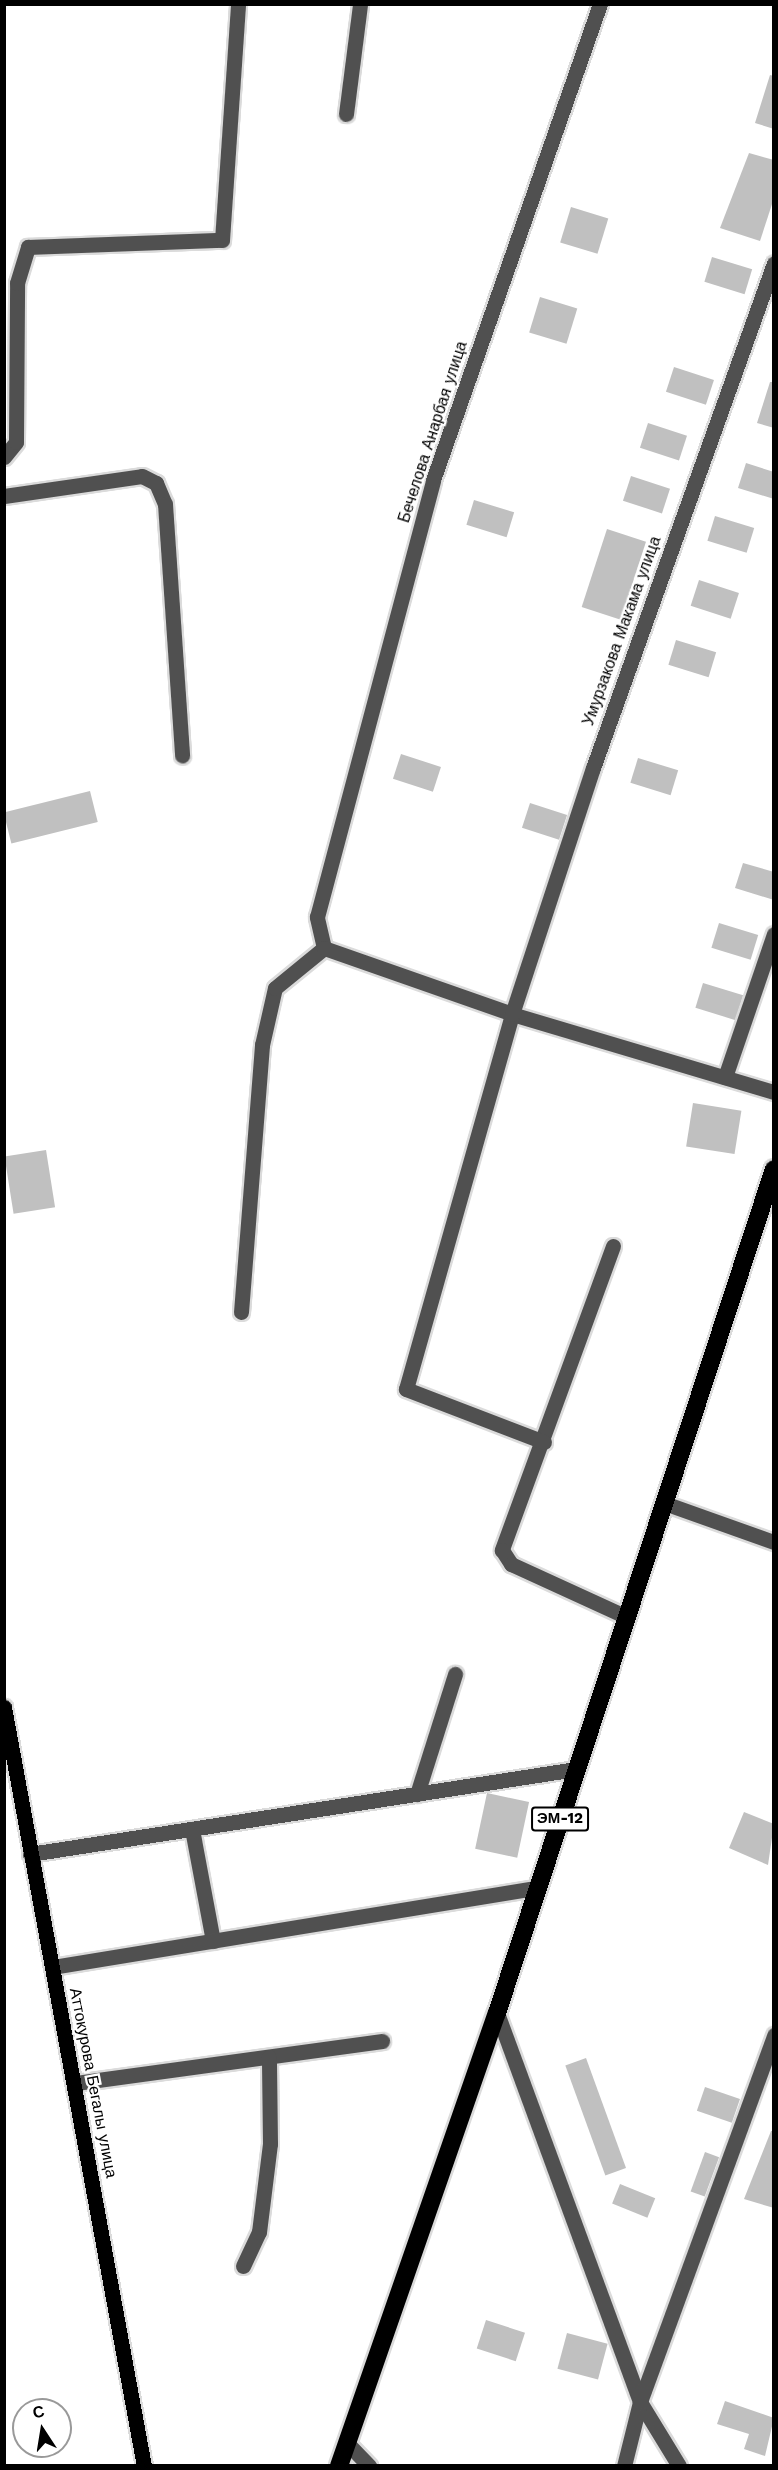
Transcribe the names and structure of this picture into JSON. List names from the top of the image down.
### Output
{
  "streets": {
    "highway": ["ЭМ-12"],
    "main road": ["Аттокурова Бегалы улица"],
    "street": ["Бечелова Анарбая улица", "Умурзакова Макама улица"]
  },
  "north": "top"
}
